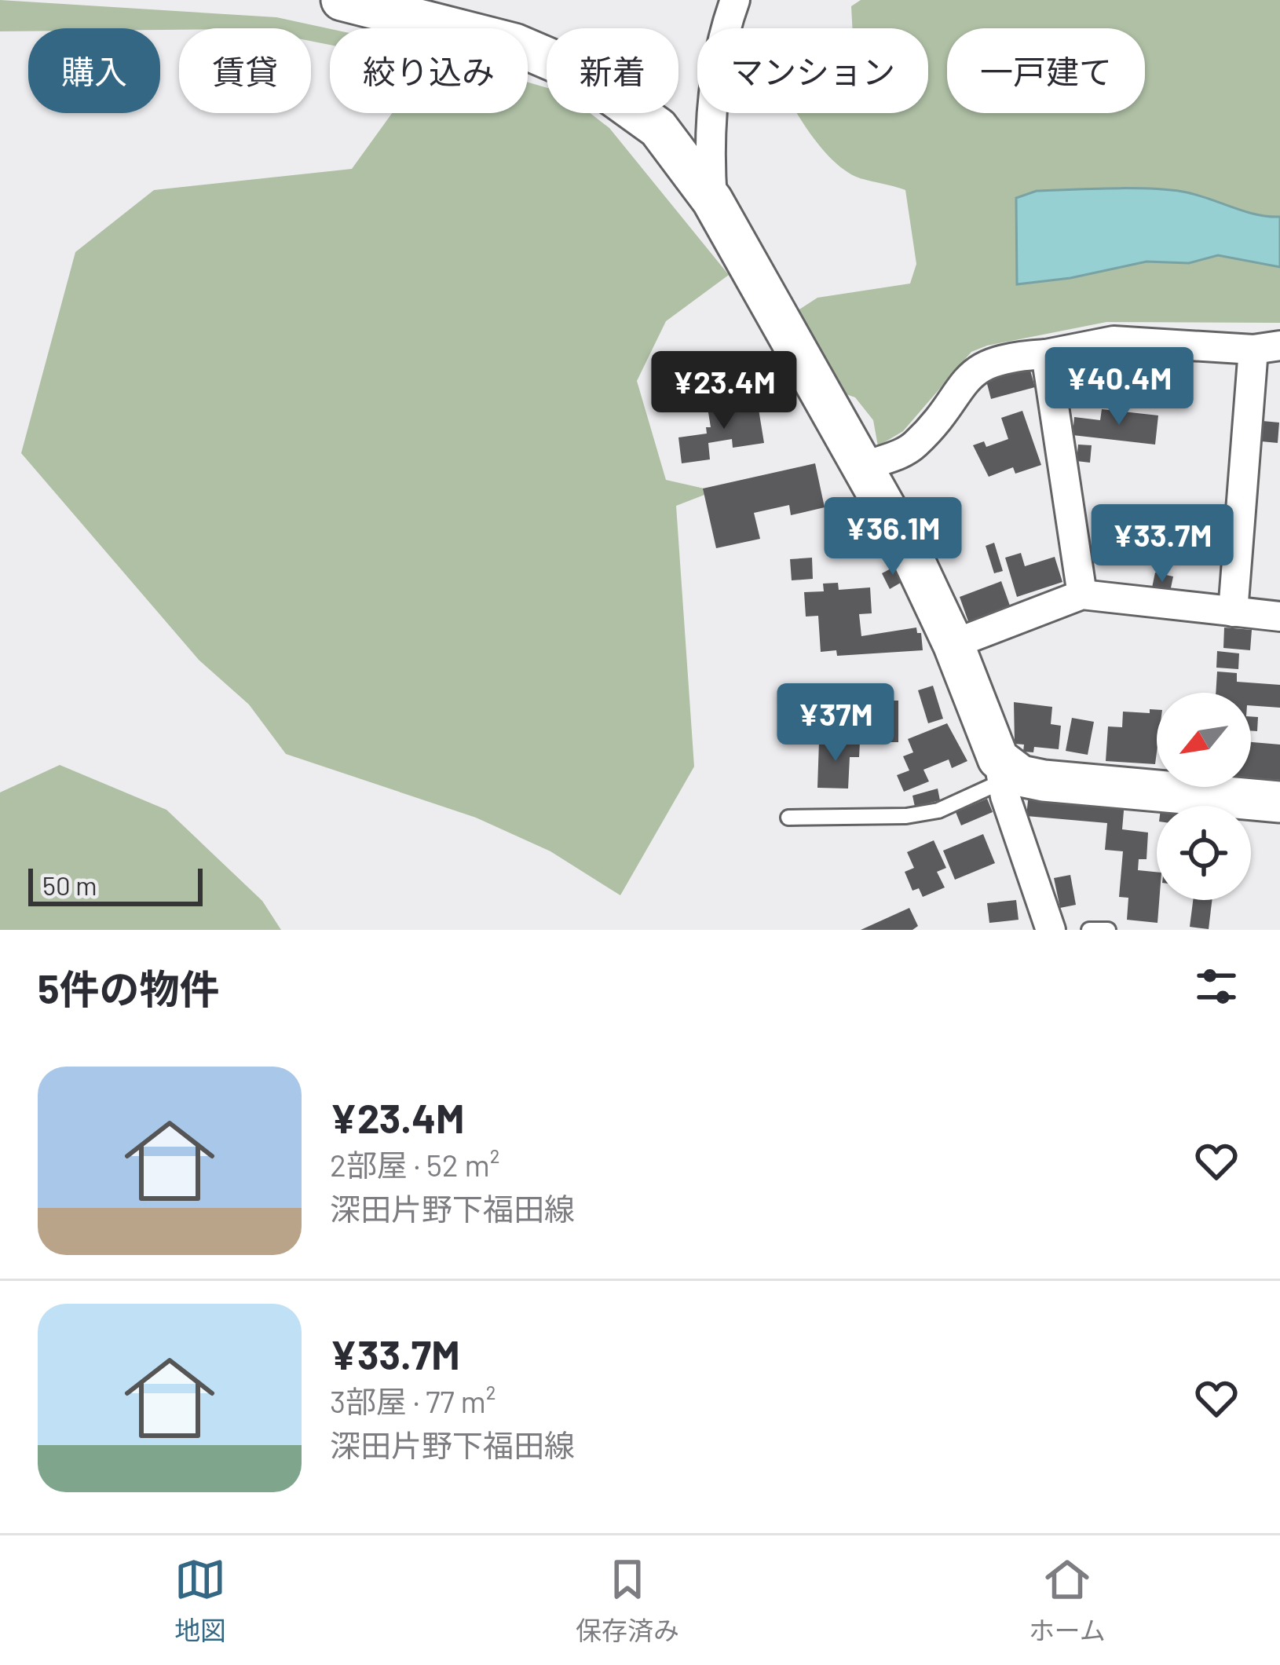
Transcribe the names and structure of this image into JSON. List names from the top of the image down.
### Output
{
  "scale_bar": "50 m",
  "north": "bottom left",
  "page": {
    "chip": [
      "購入",
      "賃貸",
      "絞り込み",
      "新着",
      "マンション",
      "一戸建て"
    ],
    "price": [
      "¥40.4M",
      "¥23.4M",
      "¥36.1M",
      "¥33.7M",
      "¥37M"
    ],
    "scale": "50 m",
    "heading": "5件の物件",
    "list": [
      {
        "name": "¥23.4M",
        "note": "2部屋 · 52 m² · 深田片野下福田線"
      },
      {
        "name": "¥33.7M",
        "note": "3部屋 · 77 m² · 深田片野下福田線"
      }
    ],
    "tabs": ["地図", "保存済み", "ホーム"]
  }
}
